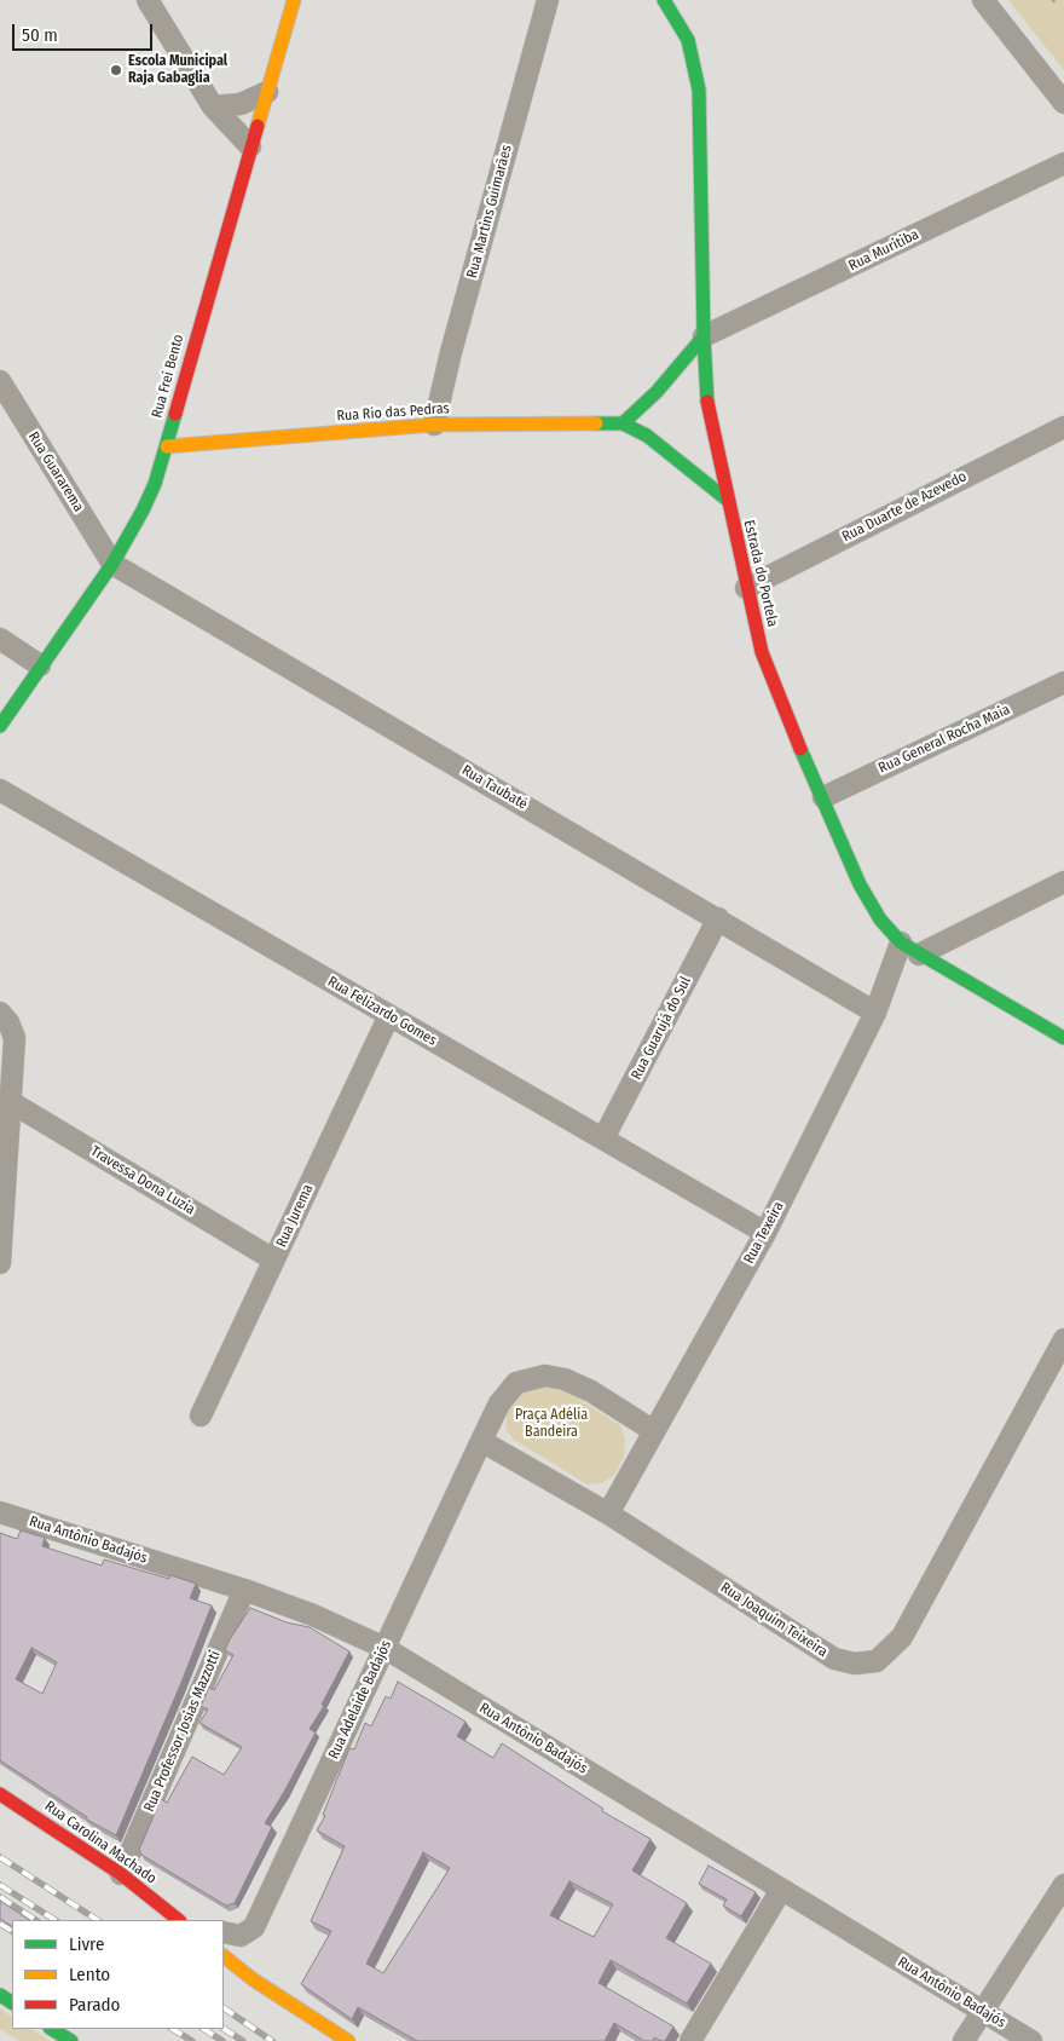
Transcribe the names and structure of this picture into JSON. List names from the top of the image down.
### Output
{
  "streets": {
    "main road": [
      "Rua Frei Bento",
      "Rua Rio das Pedras",
      "Estrada do Portela",
      "Rua Carolina Machado"
    ],
    "street": [
      "Rua Martins Guimarães",
      "Rua Muritiba",
      "Rua Guararema",
      "Rua Duarte de Azevedo",
      "Rua General Rocha Maia",
      "Rua Taubaté",
      "Rua Felizardo Gomes",
      "Rua Guarujá do Sul",
      "Travessa Dona Luzia",
      "Rua Jurema",
      "Rua Texeira",
      "Rua Antônio Badajós",
      "Rua Joaquim Teixeira",
      "Rua Adelaide Badajós",
      "Rua Professor Josias Mazzotti"
    ]
  },
  "crossings": [
    ["Rua Martins Guimarães", "Rua Rio das Pedras"],
    ["Rua Muritiba", "Estrada do Portela"],
    ["Rua Frei Bento", "Rua Rio das Pedras"],
    ["Rua Frei Bento", "Rua Guararema"],
    ["Rua Frei Bento", "Rua Taubaté"],
    ["Rua Rio das Pedras", "Estrada do Portela"],
    ["Rua Guararema", "Rua Taubaté"],
    ["Rua Duarte de Azevedo", "Estrada do Portela"],
    ["Estrada do Portela", "Rua General Rocha Maia"],
    ["Estrada do Portela", "Rua Texeira"],
    ["Rua Taubaté", "Rua Guarujá do Sul"],
    ["Rua Taubaté", "Rua Texeira"],
    ["Rua Felizardo Gomes", "Rua Guarujá do Sul"],
    ["Rua Felizardo Gomes", "Rua Jurema"],
    ["Rua Felizardo Gomes", "Rua Texeira"],
    ["Travessa Dona Luzia", "Rua Jurema"],
    ["Rua Texeira", "Rua Joaquim Teixeira"],
    ["Rua Antônio Badajós", "Rua Adelaide Badajós"],
    ["Rua Antônio Badajós", "Rua Professor Josias Mazzotti"],
    ["Rua Joaquim Teixeira", "Rua Adelaide Badajós"],
    ["Rua Professor Josias Mazzotti", "Rua Carolina Machado"]
  ],
  "parks": ["Praça Adélia Bandeira"],
  "places": ["Escola Municipal Raja Gabaglia"],
  "legend": ["Livre", "Lento", "Parado"],
  "scale_bar": "50 m"
}
